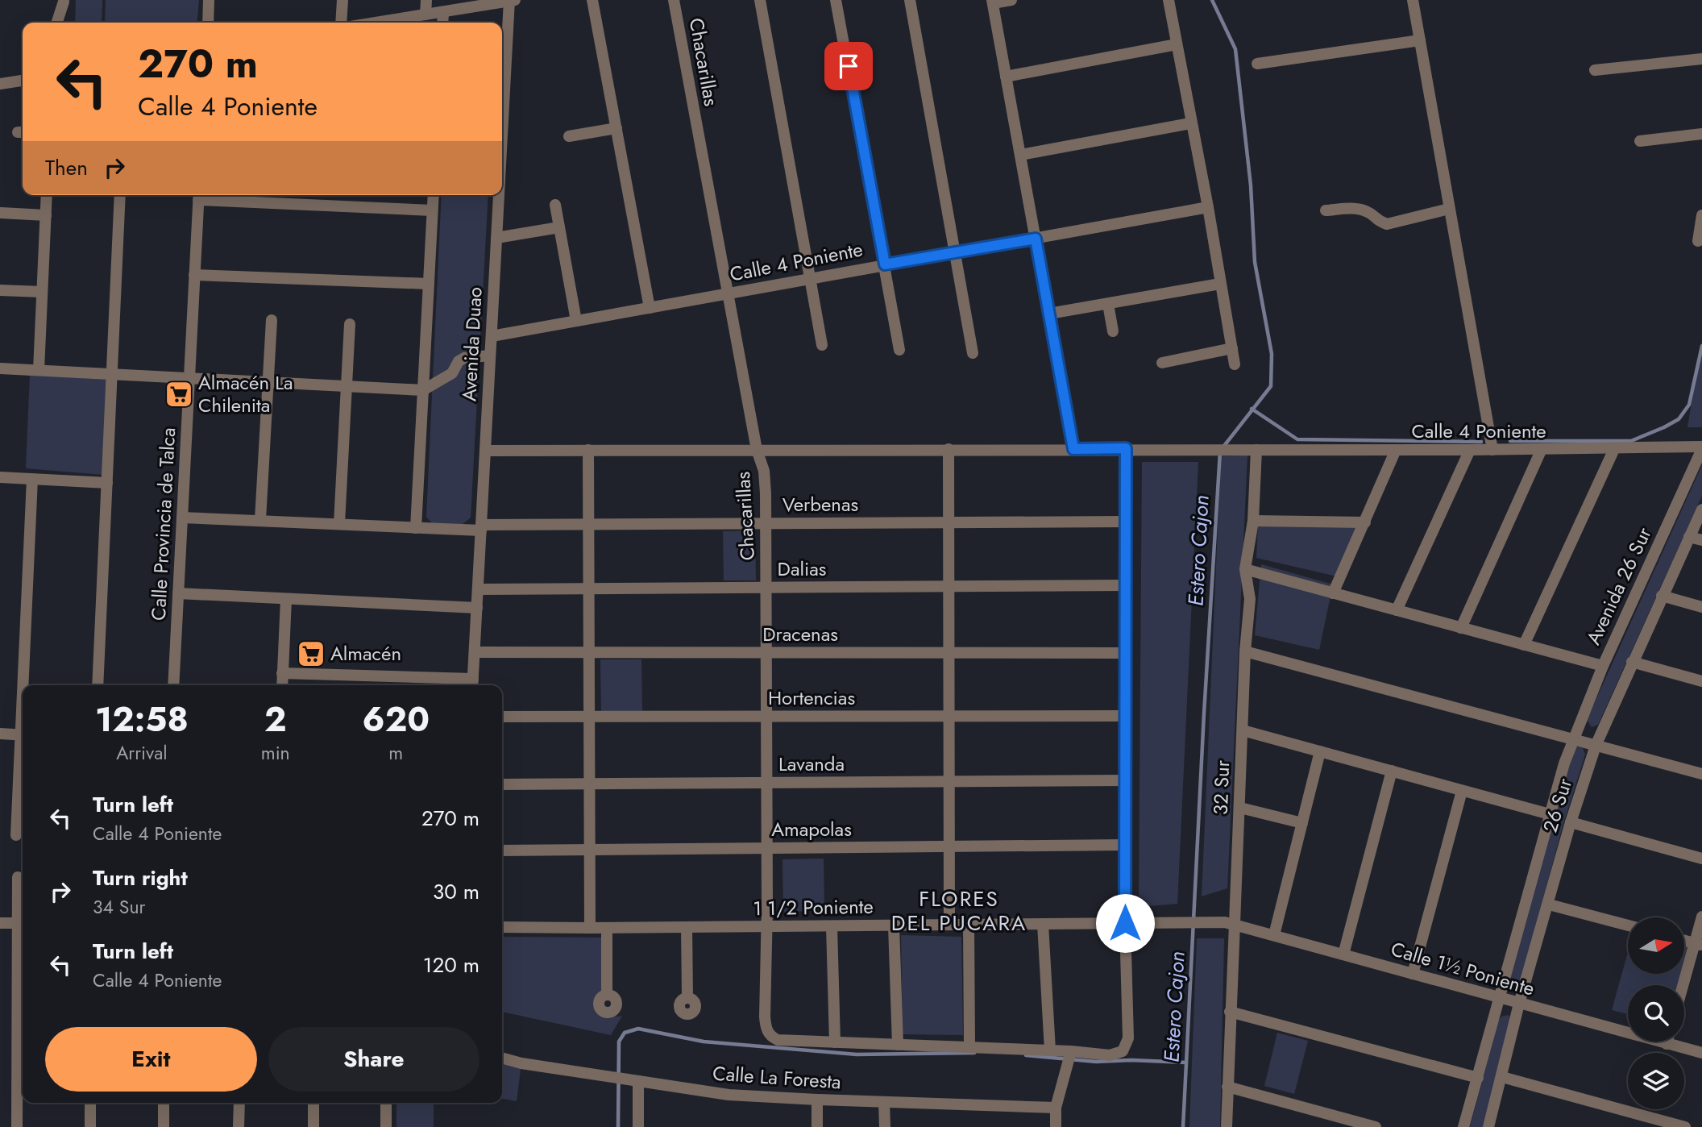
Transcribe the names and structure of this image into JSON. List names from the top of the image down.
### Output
{
  "streets": {
    "street": [
      "Chacarillas",
      "Calle 4 Poniente",
      "Avenida Duao",
      "Verbenas",
      "Calle Provincia de Talca",
      "Dalias",
      "Avenida 26 Sur",
      "Dracenas",
      "Hortencias",
      "Lavanda",
      "32 Sur",
      "26 Sur",
      "Amapolas",
      "1 1/2 Poniente",
      "Calle 1½ Poniente",
      "Calle La Foresta"
    ]
  },
  "crossings": [
    ["Chacarillas", "Calle 4 Poniente"],
    ["Chacarillas", "Verbenas"],
    ["Chacarillas", "Dalias"],
    ["Chacarillas", "Dracenas"],
    ["Chacarillas", "Hortencias"],
    ["Chacarillas", "Lavanda"],
    ["Chacarillas", "Amapolas"],
    ["Chacarillas", "1 1/2 Poniente"],
    ["Calle 4 Poniente", "Avenida Duao"],
    ["Calle 4 Poniente", "Avenida 26 Sur"],
    ["Calle 4 Poniente", "32 Sur"],
    ["Avenida Duao", "Verbenas"],
    ["Avenida Duao", "Dalias"],
    ["Avenida Duao", "Dracenas"],
    ["Verbenas", "Calle Provincia de Talca"],
    ["Avenida 26 Sur", "26 Sur"],
    ["32 Sur", "Calle 1½ Poniente"],
    ["26 Sur", "Calle 1½ Poniente"],
    ["1 1/2 Poniente", "Calle 1½ Poniente"]
  ],
  "districts": ["FLORES DEL PUCARA"],
  "water": ["Estero Cajon"],
  "places": {
    "supermarket": ["Almacén La Chilenita", "Almacén"]
  },
  "north": "right",
  "page": {
    "turn": ["270 m", "Calle 4 Poniente"],
    "then": "Then",
    "eta": [
      "12:58",
      "Arrival",
      "2",
      "min",
      "620",
      "m"
    ],
    "list": [
      {
        "name": "Turn left",
        "note": "Calle 4 Poniente",
        "value": "270 m"
      },
      {
        "name": "Turn right",
        "note": "34 Sur",
        "value": "30 m"
      },
      {
        "name": "Turn left",
        "note": "Calle 4 Poniente",
        "value": "120 m"
      }
    ],
    "buttons": ["Exit", "Share"]
  }
}
